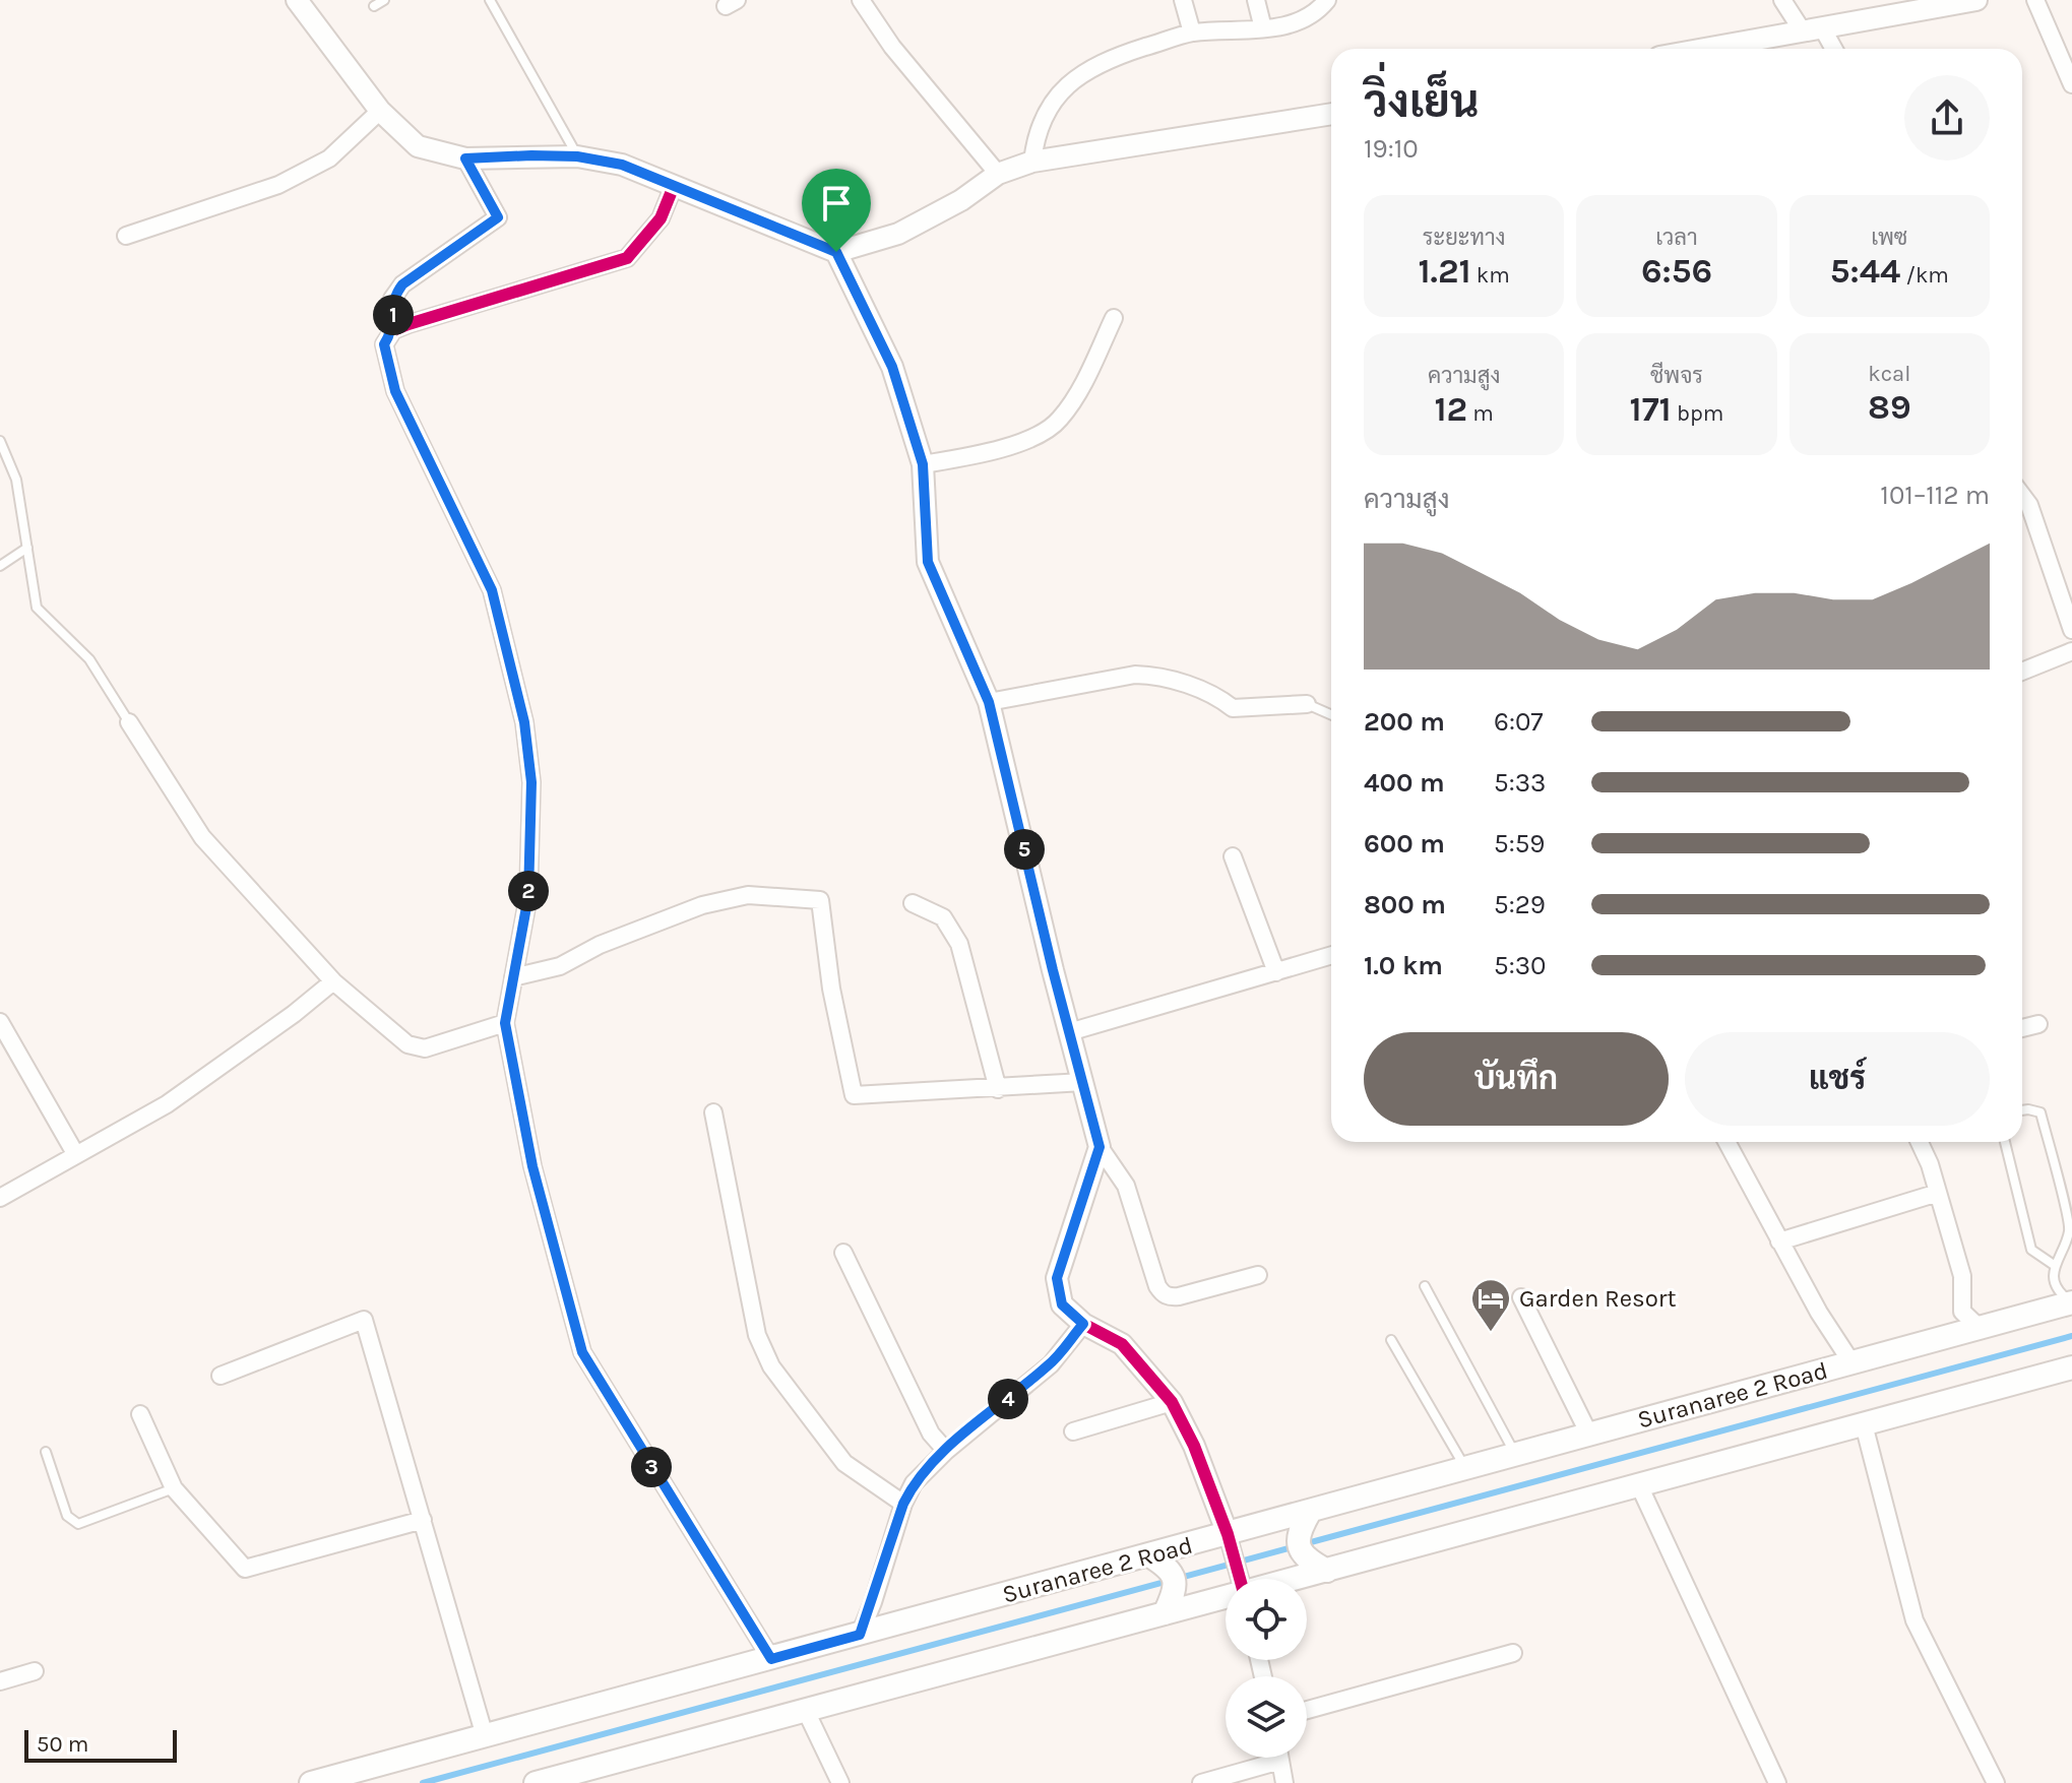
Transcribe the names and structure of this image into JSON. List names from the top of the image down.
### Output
{
  "streets": {
    "main road": ["Suranaree 2 Road"]
  },
  "places": {
    "hotel": ["Garden Resort"]
  },
  "scale_bar": "50 m",
  "page": {
    "heading": ["วิ่งเย็น", "19:10"],
    "stats": [
      ["ระยะทาง", "1.21 km"],
      ["เวลา", "6:56"],
      ["เพซ", "5:44 /km"],
      ["ความสูง", "12 m"],
      ["ชีพจร", "171 bpm"],
      ["kcal", "89"]
    ],
    "pins": [
      "1",
      "5",
      "2",
      "4",
      "3"
    ],
    "chart": ["ความสูง", "101–112 m"],
    "list": [
      {
        "name": "200 m",
        "note": "6:07"
      },
      {
        "name": "400 m",
        "note": "5:33"
      },
      {
        "name": "600 m",
        "note": "5:59"
      },
      {
        "name": "800 m",
        "note": "5:29"
      },
      {
        "name": "1.0 km",
        "note": "5:30"
      }
    ],
    "buttons": ["บันทึก", "แชร์"],
    "scale": "50 m"
  }
}
